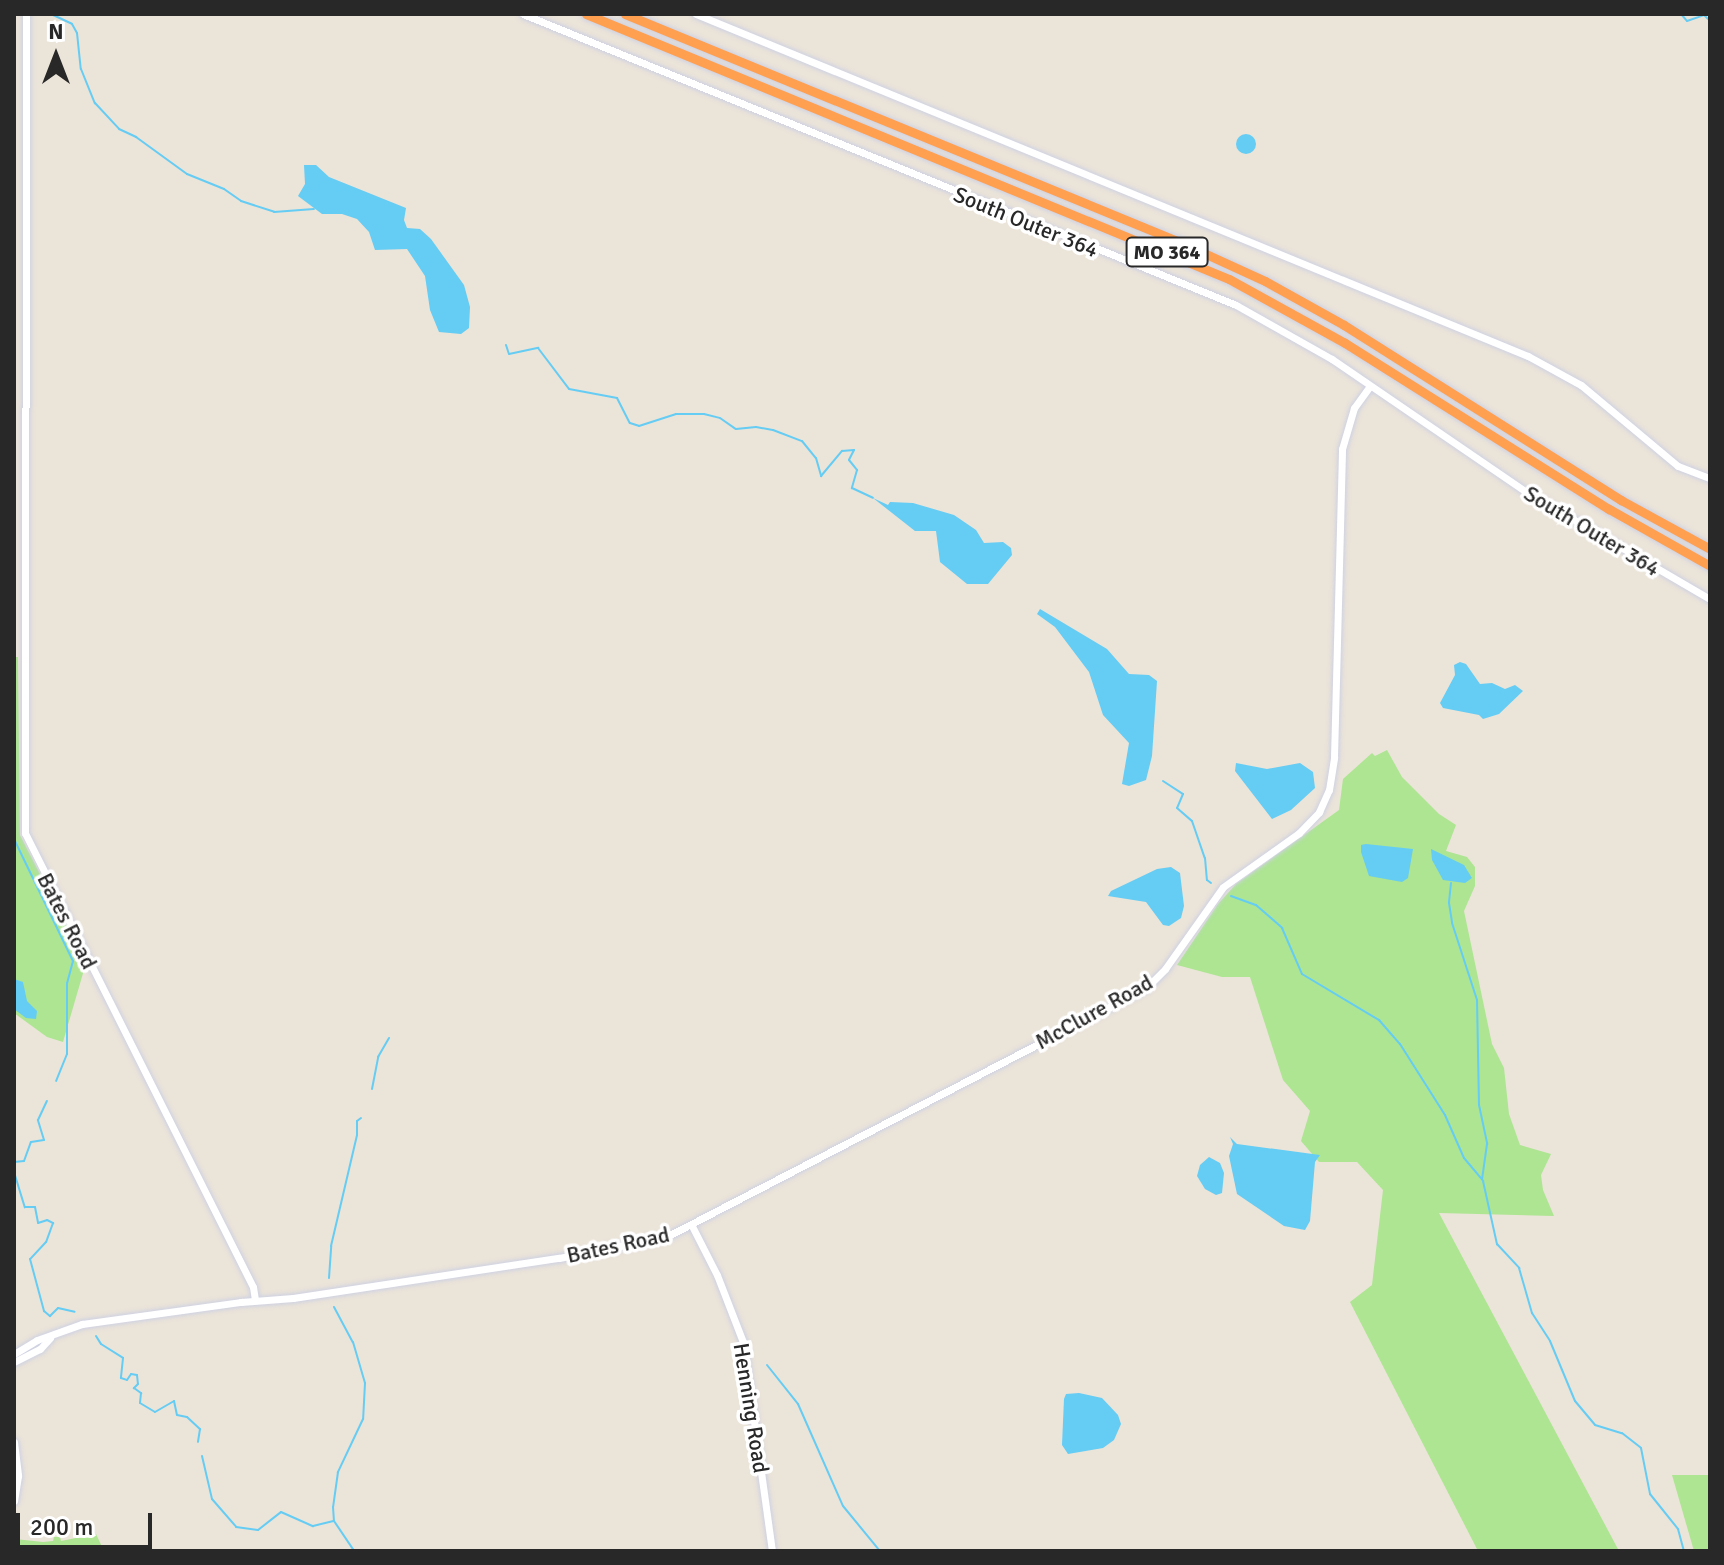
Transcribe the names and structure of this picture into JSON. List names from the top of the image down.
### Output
{
  "streets": {
    "highway": ["MO 364"],
    "street": [
      "South Outer 364",
      "Bates Road",
      "McClure Road",
      "Henning Road"
    ]
  },
  "crossings": [
    ["South Outer 364", "McClure Road"],
    ["Bates Road", "McClure Road"],
    ["Bates Road", "Henning Road"],
    ["McClure Road", "Henning Road"]
  ],
  "scale_bar": "200 m",
  "north": "top"
}
